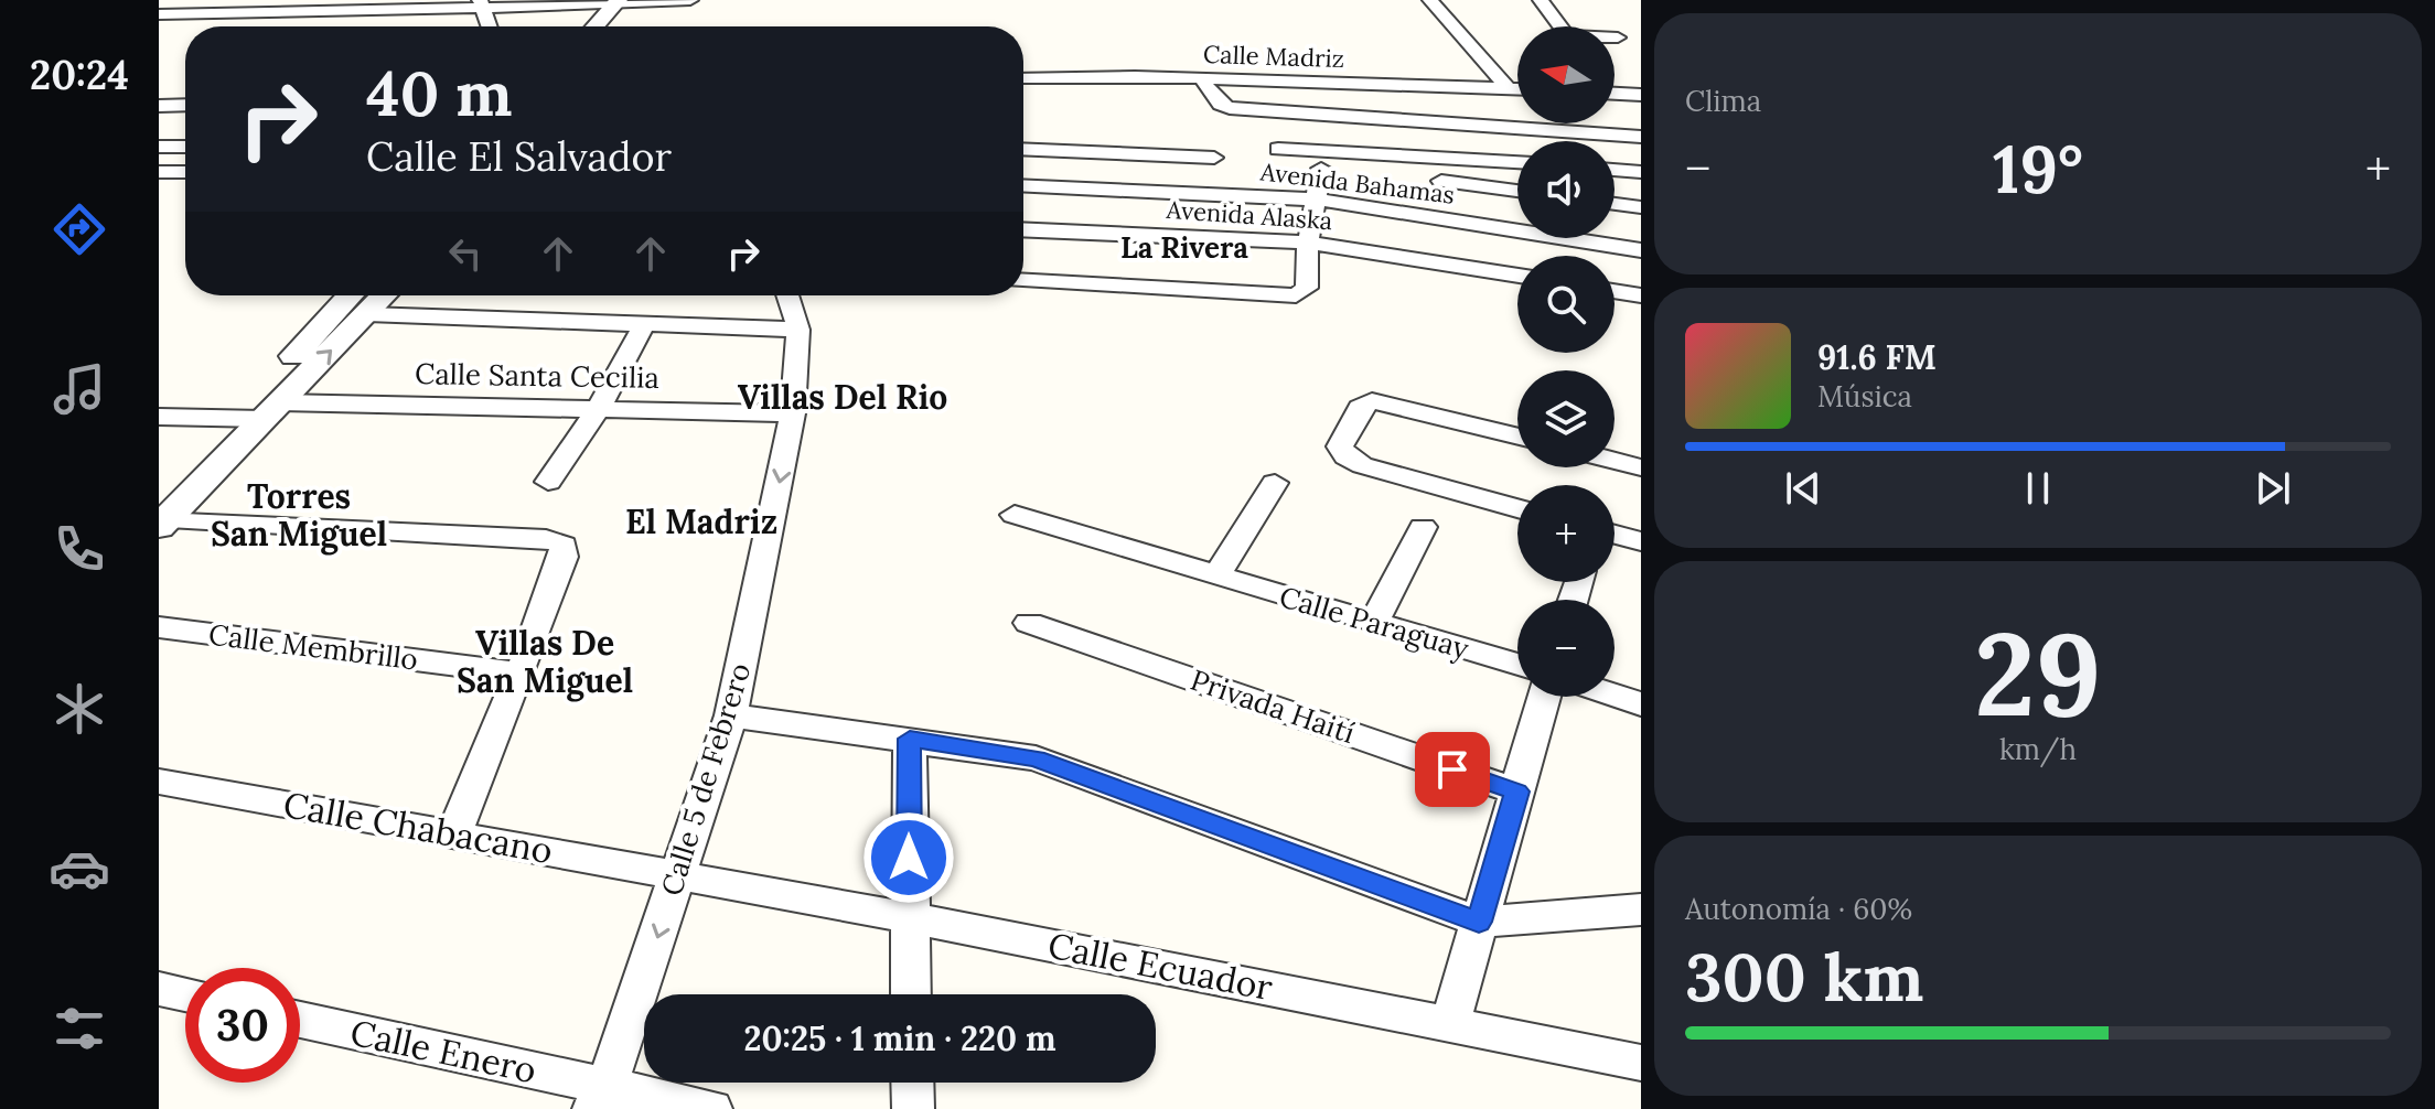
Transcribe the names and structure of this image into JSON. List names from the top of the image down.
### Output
{
  "streets": {
    "street": [
      "Calle Madriz",
      "Avenida Bahamas",
      "Avenida Alaska",
      "Calle Santa Cecilia",
      "Calle Paraguay",
      "Calle Membrillo",
      "Privada Haití",
      "Calle 5 de Febrero",
      "Calle Chabacano",
      "Calle Ecuador",
      "Calle Enero"
    ]
  },
  "crossings": [
    ["Calle Santa Cecilia", "Calle 5 de Febrero"],
    ["Calle 5 de Febrero", "Calle Chabacano"],
    ["Calle 5 de Febrero", "Calle Ecuador"],
    ["Calle 5 de Febrero", "Calle Enero"],
    ["Calle Chabacano", "Calle Ecuador"]
  ],
  "districts": [
    "La Rivera",
    "Villas Del Rio",
    "Torres San Miguel",
    "El Madriz",
    "Villas De San Miguel"
  ],
  "north": "left",
  "page": {
    "tabs": "20:24",
    "tile": [
      "Clima",
      ["29", "km/h"],
      ["Autonomía · 60%", "300 km"]
    ],
    "map_buttons": ["+", "−"],
    "turn": ["40 m", "Calle El Salvador"],
    "heat": ["−", "19°", "+"],
    "song": ["91.6 FM", "Música"],
    "limit": "30",
    "trip": "20:25 · 1 min · 220 m"
  }
}
